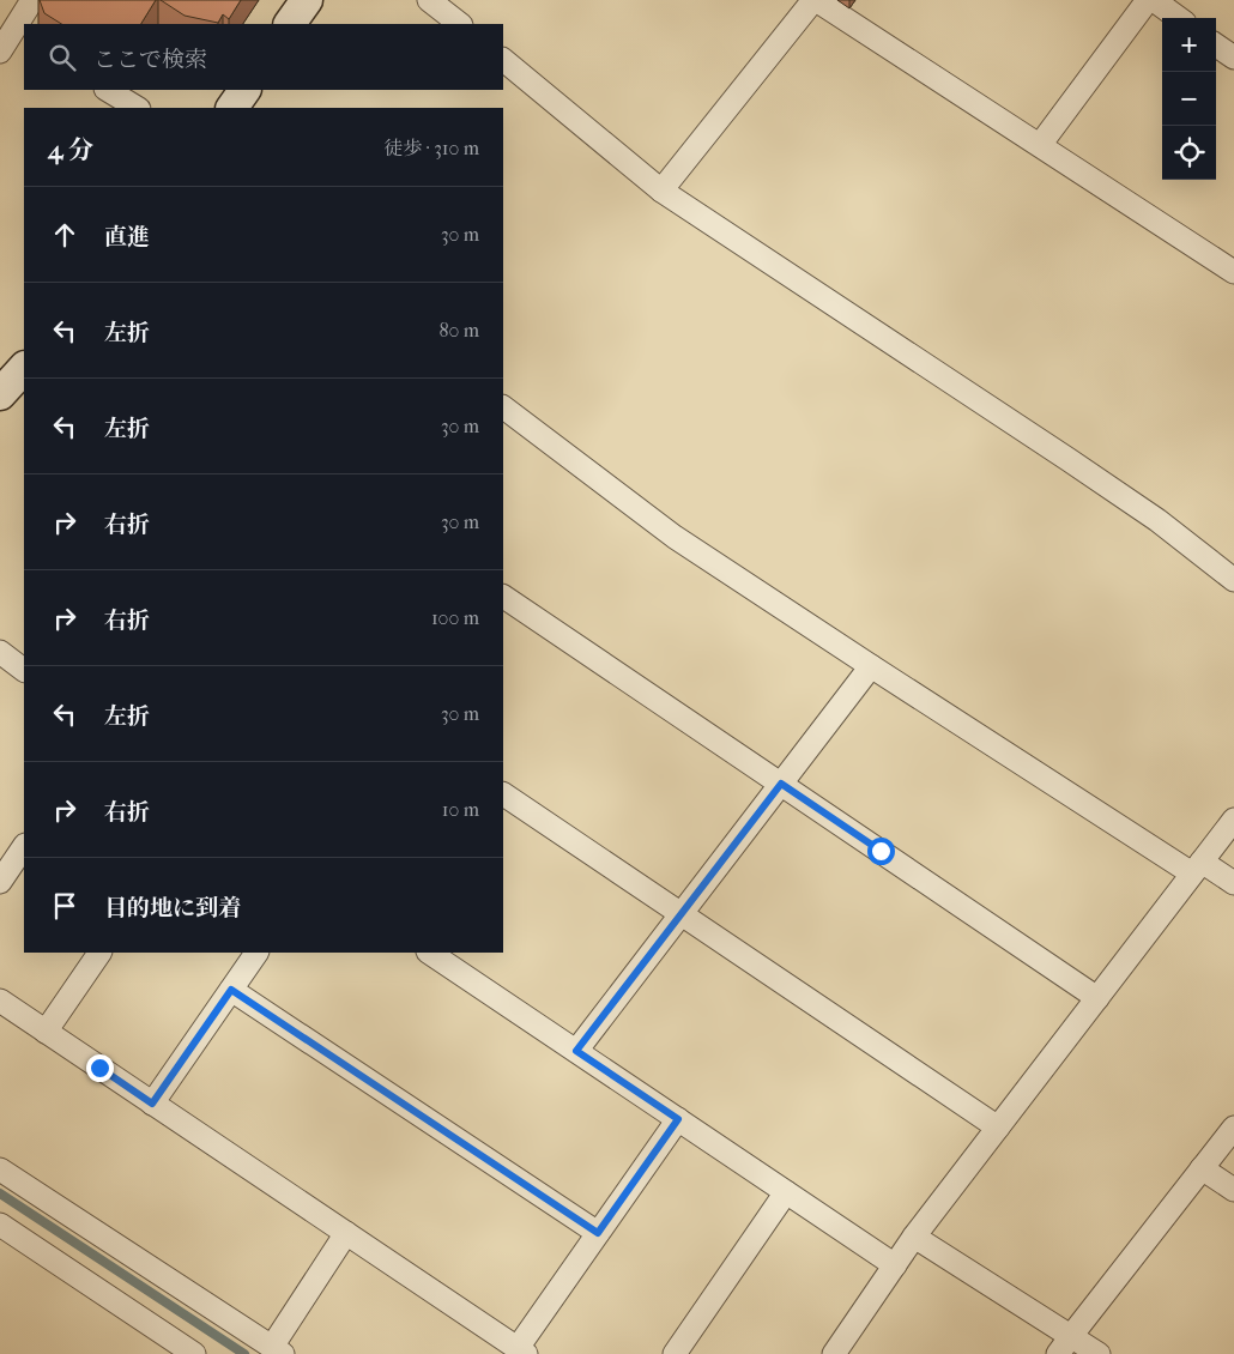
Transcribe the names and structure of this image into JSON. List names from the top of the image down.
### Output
{
  "page": {
    "map_buttons": ["+", "−"],
    "search": "ここで検索",
    "heading": ["4 分", "徒歩 · 310 m"],
    "list": [
      ["直進", "30 m"],
      ["左折", "80 m"],
      ["左折", "30 m"],
      ["右折", "30 m"],
      ["右折", "100 m"],
      ["左折", "30 m"],
      ["右折", "10 m"],
      "目的地に到着"
    ]
  }
}
